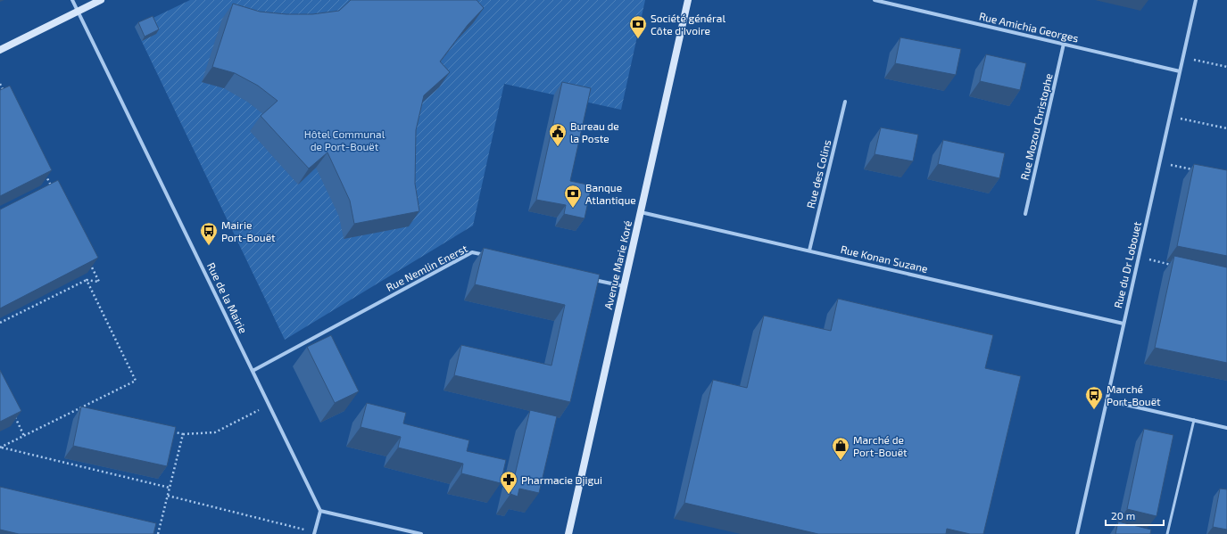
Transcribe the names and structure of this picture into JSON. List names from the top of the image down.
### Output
{
  "streets": {
    "main road": ["Avenue Marie Koré"],
    "street": [
      "Rue Amichia Georges",
      "Rue Mozou Christophe",
      "Rue des Colins",
      "Rue Konan Suzane",
      "Rue du Dr Lobouet",
      "Rue Nemlin Enerst",
      "Rue de la Mairie"
    ]
  },
  "crossings": [
    ["Rue Amichia Georges", "Rue Mozou Christophe"],
    ["Rue Amichia Georges", "Rue du Dr Lobouet"],
    ["Rue des Colins", "Rue Konan Suzane"],
    ["Rue Konan Suzane", "Avenue Marie Koré"],
    ["Rue Konan Suzane", "Rue du Dr Lobouet"],
    ["Rue Nemlin Enerst", "Rue de la Mairie"]
  ],
  "parks": ["Hôtel Communal de Port-Bouët"],
  "places": {
    "bank": ["Société général Côte d'Ivoire", "Banque Atlantique"],
    "public building": ["Bureau de la Poste"],
    "bus stop": ["Mairie Port-Bouët", "Marché Port-Bouët"],
    "shop": ["Marché de Port-Bouët"],
    "pharmacy": ["Pharmacie Djigui"]
  },
  "scale_bar": "20 m"
}
